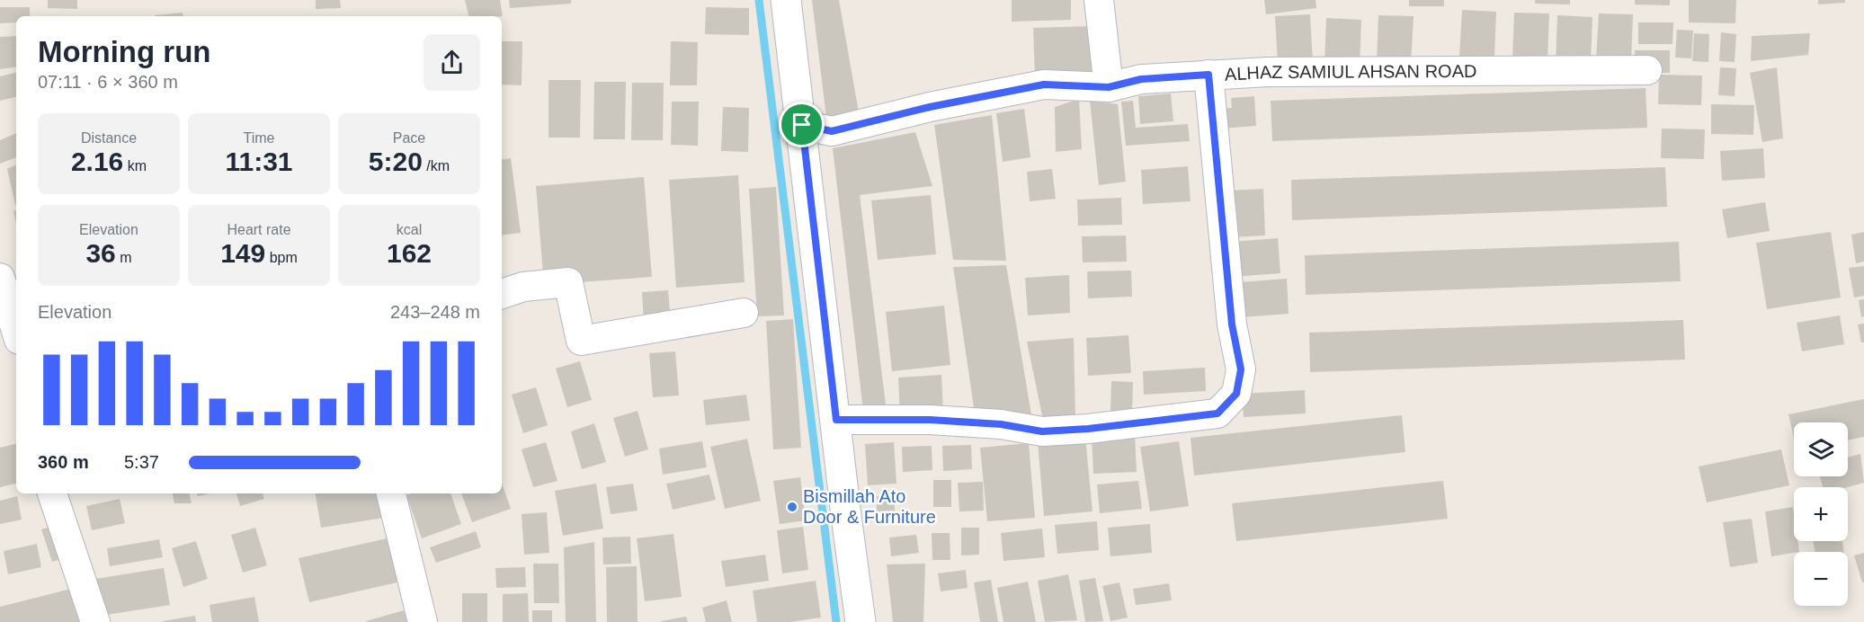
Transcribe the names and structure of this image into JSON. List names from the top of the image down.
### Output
{
  "streets": {
    "street": ["ALHAZ SAMIUL AHSAN ROAD"]
  },
  "places": ["Bismillah Ato Door & Furniture"],
  "page": {
    "heading": ["Morning run", "07:11 · 6 × 360 m"],
    "stats": [
      ["Distance", "2.16 km"],
      ["Time", "11:31"],
      ["Pace", "5:20 /km"],
      ["Elevation", "36 m"],
      ["Heart rate", "149 bpm"],
      ["kcal", "162"]
    ],
    "chart": ["Elevation", "243–248 m"],
    "map_buttons": ["+", "−"],
    "list": [
      {
        "name": "360 m",
        "note": "5:37"
      }
    ]
  }
}
